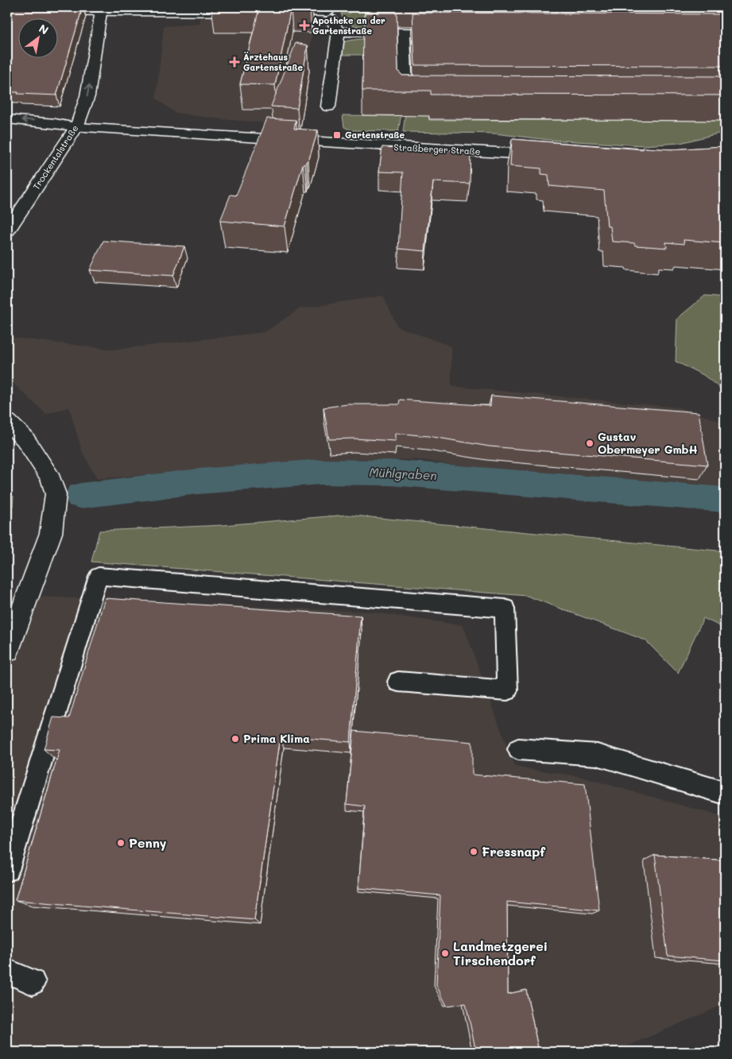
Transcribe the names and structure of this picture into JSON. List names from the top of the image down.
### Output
{
  "streets": {
    "street": ["Straßberger Straße", "Trockentalstraße"]
  },
  "crossings": [
    ["Straßberger Straße", "Trockentalstraße"]
  ],
  "one_way": ["Trockentalstraße"],
  "water": ["Mühlgraben"],
  "places": {
    "health": ["Apotheke an der Gartenstraße", "Ärztehaus Gartenstraße"],
    "transit": ["Gartenstraße"],
    "other": [
      "Gustav Obermeyer GmbH",
      "Prima Klima",
      "Penny",
      "Fressnapf",
      "Landmetzgerei Tirschendorf"
    ]
  },
  "north": "top right"
}
